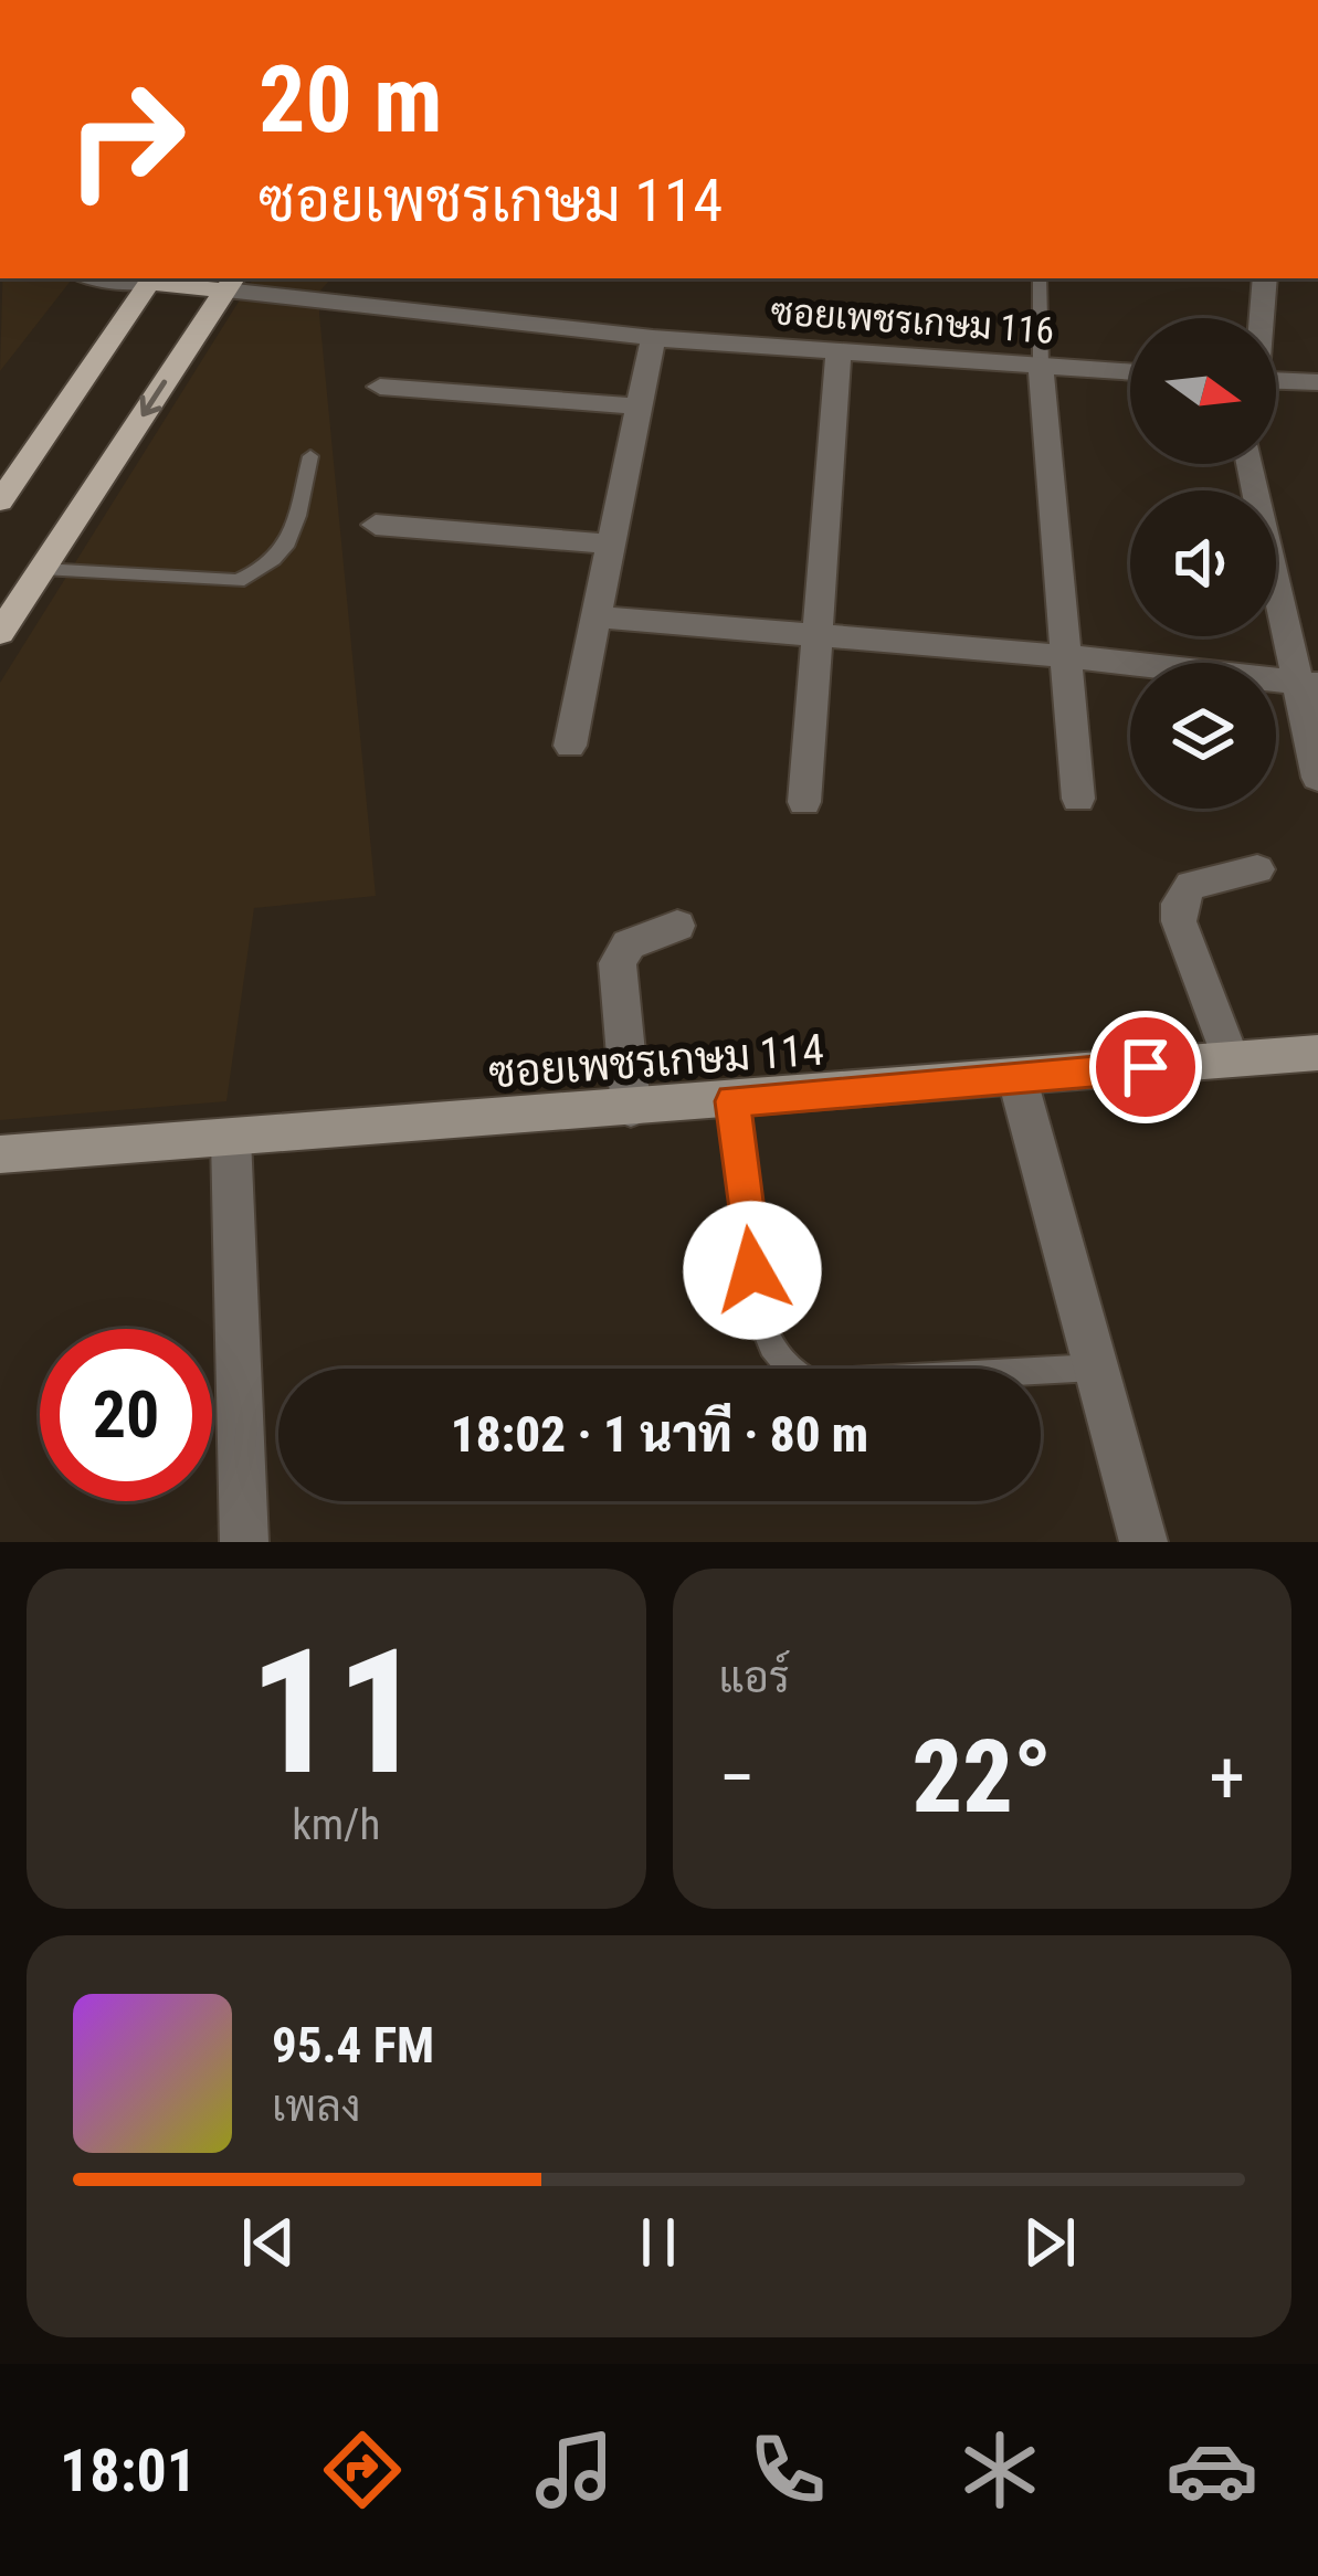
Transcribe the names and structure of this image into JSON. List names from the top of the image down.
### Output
{
  "streets": {
    "street": ["ซอยเพชรเกษม 116", "ซอยเพชรเกษม 114"]
  },
  "north": "right",
  "page": {
    "turn": ["20 m", "ซอยเพชรเกษม 114"],
    "limit": "20",
    "trip": "18:02 · 1 นาที · 80 m",
    "tile": [
      ["11", "km/h"],
      "แอร์"
    ],
    "heat": ["−", "22°", "+"],
    "song": ["95.4 FM", "เพลง"],
    "tabs": "18:01"
  }
}
